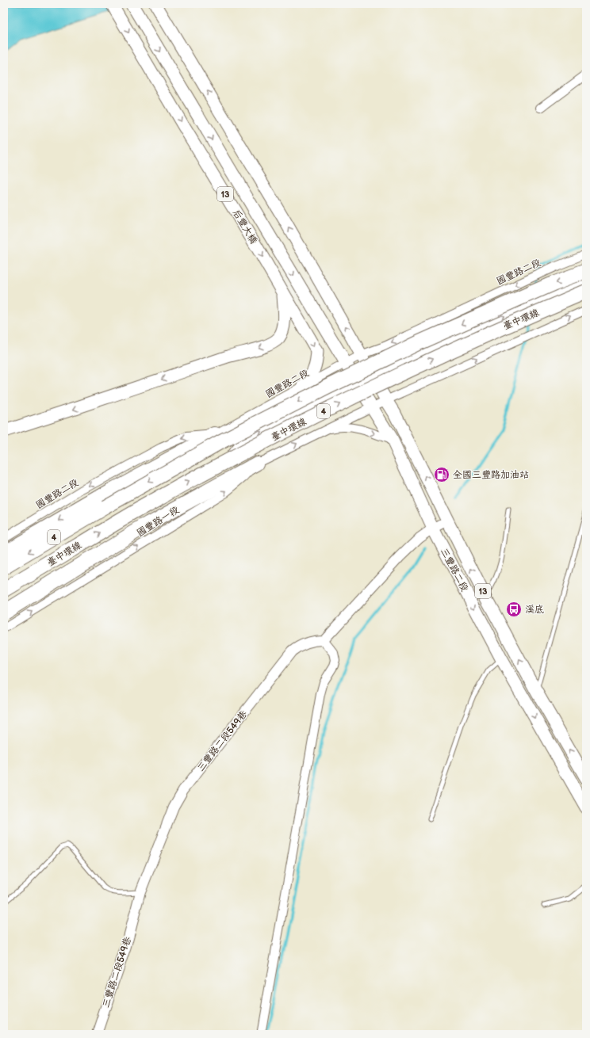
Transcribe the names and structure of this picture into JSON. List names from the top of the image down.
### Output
{
  "streets": {
    "highway": ["臺中環線", "4"],
    "main road": ["13", "后豐大橋", "三豐路二段"],
    "street": ["國豐路二段", "國豐路一段", "三豐路二段549巷"]
  },
  "crossings": [
    ["13", "國豐路二段"],
    ["13", "三豐路二段"],
    ["后豐大橋", "國豐路二段"],
    ["后豐大橋", "三豐路二段"],
    ["國豐路二段", "三豐路二段"]
  ],
  "one_way": ["國豐路一段"],
  "places": {
    "fuel station": ["全國三豐路加油站"],
    "bus stop": ["溪底"]
  }
}
